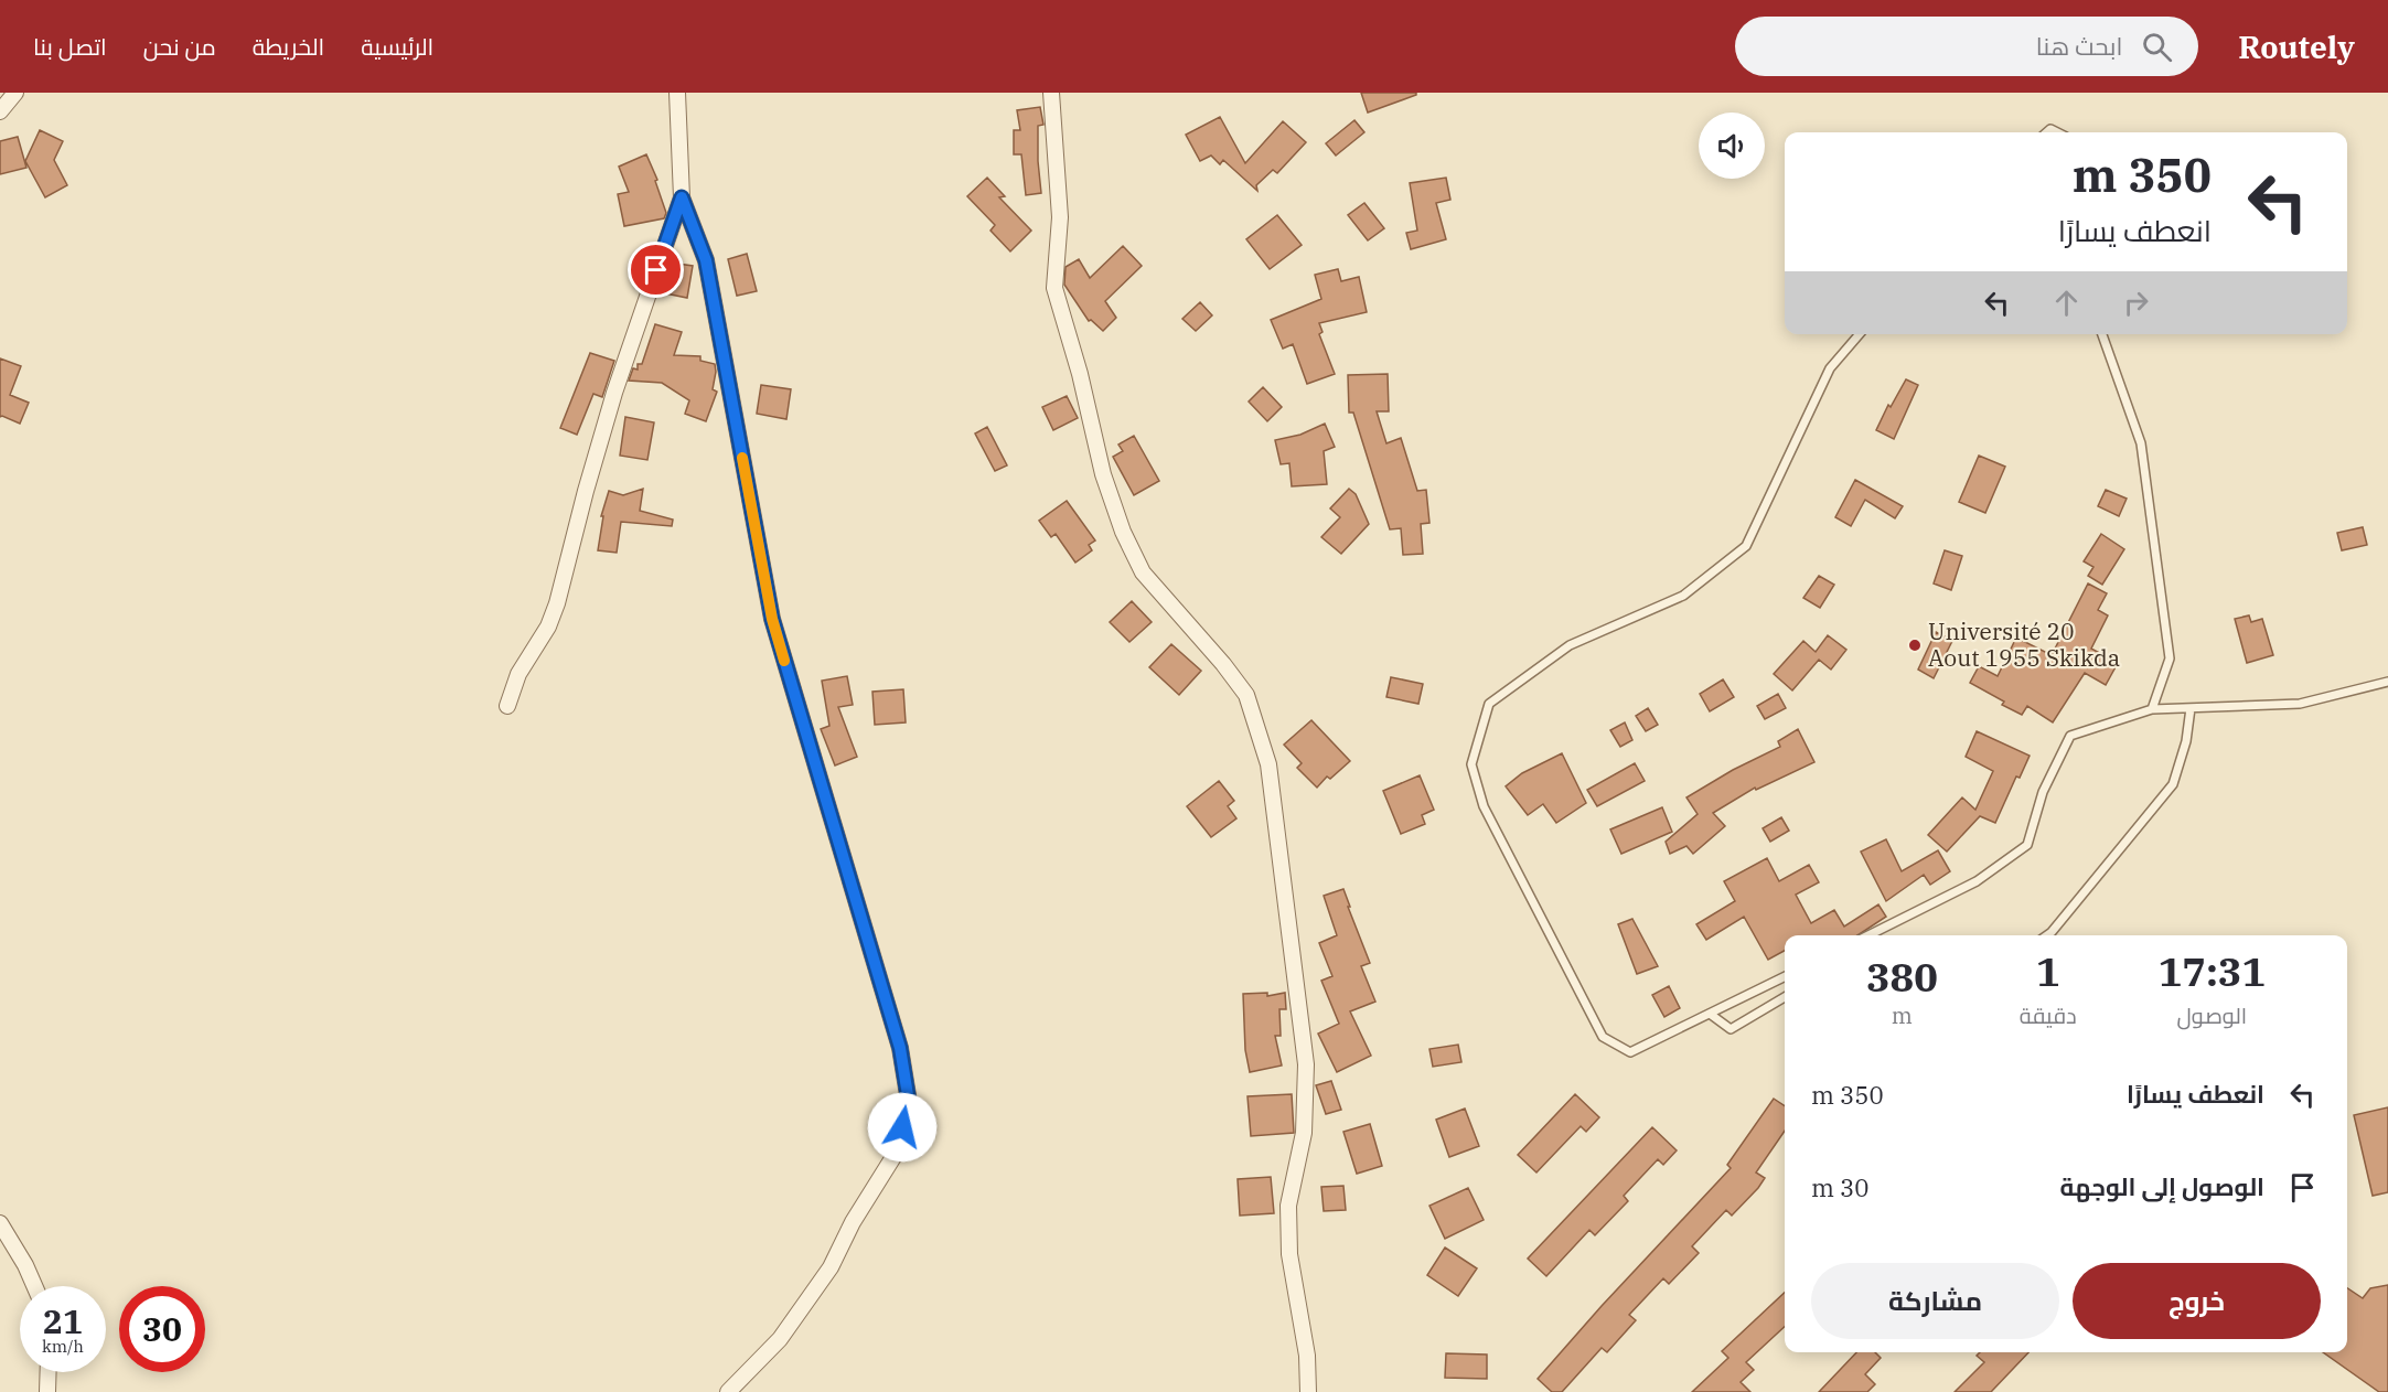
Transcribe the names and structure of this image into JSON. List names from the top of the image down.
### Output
{
  "places": ["Université 20 Aout 1955 Skikda"],
  "page": {
    "header": "Routely",
    "search": "ابحث هنا",
    "nav": [
      "الرئيسية",
      "الخريطة",
      "من نحن",
      "اتصل بنا"
    ],
    "turn": ["350 m", "انعطف يسارًا"],
    "eta": [
      "17:31",
      "الوصول",
      "1",
      "دقيقة",
      "380",
      "m"
    ],
    "list": [
      {
        "name": "انعطف يسارًا",
        "value": "350 m"
      },
      {
        "name": "الوصول إلى الوجهة",
        "value": "30 m"
      }
    ],
    "buttons": ["خروج", "مشاركة"],
    "speed": "21 km/h",
    "limit": "30"
  }
}
